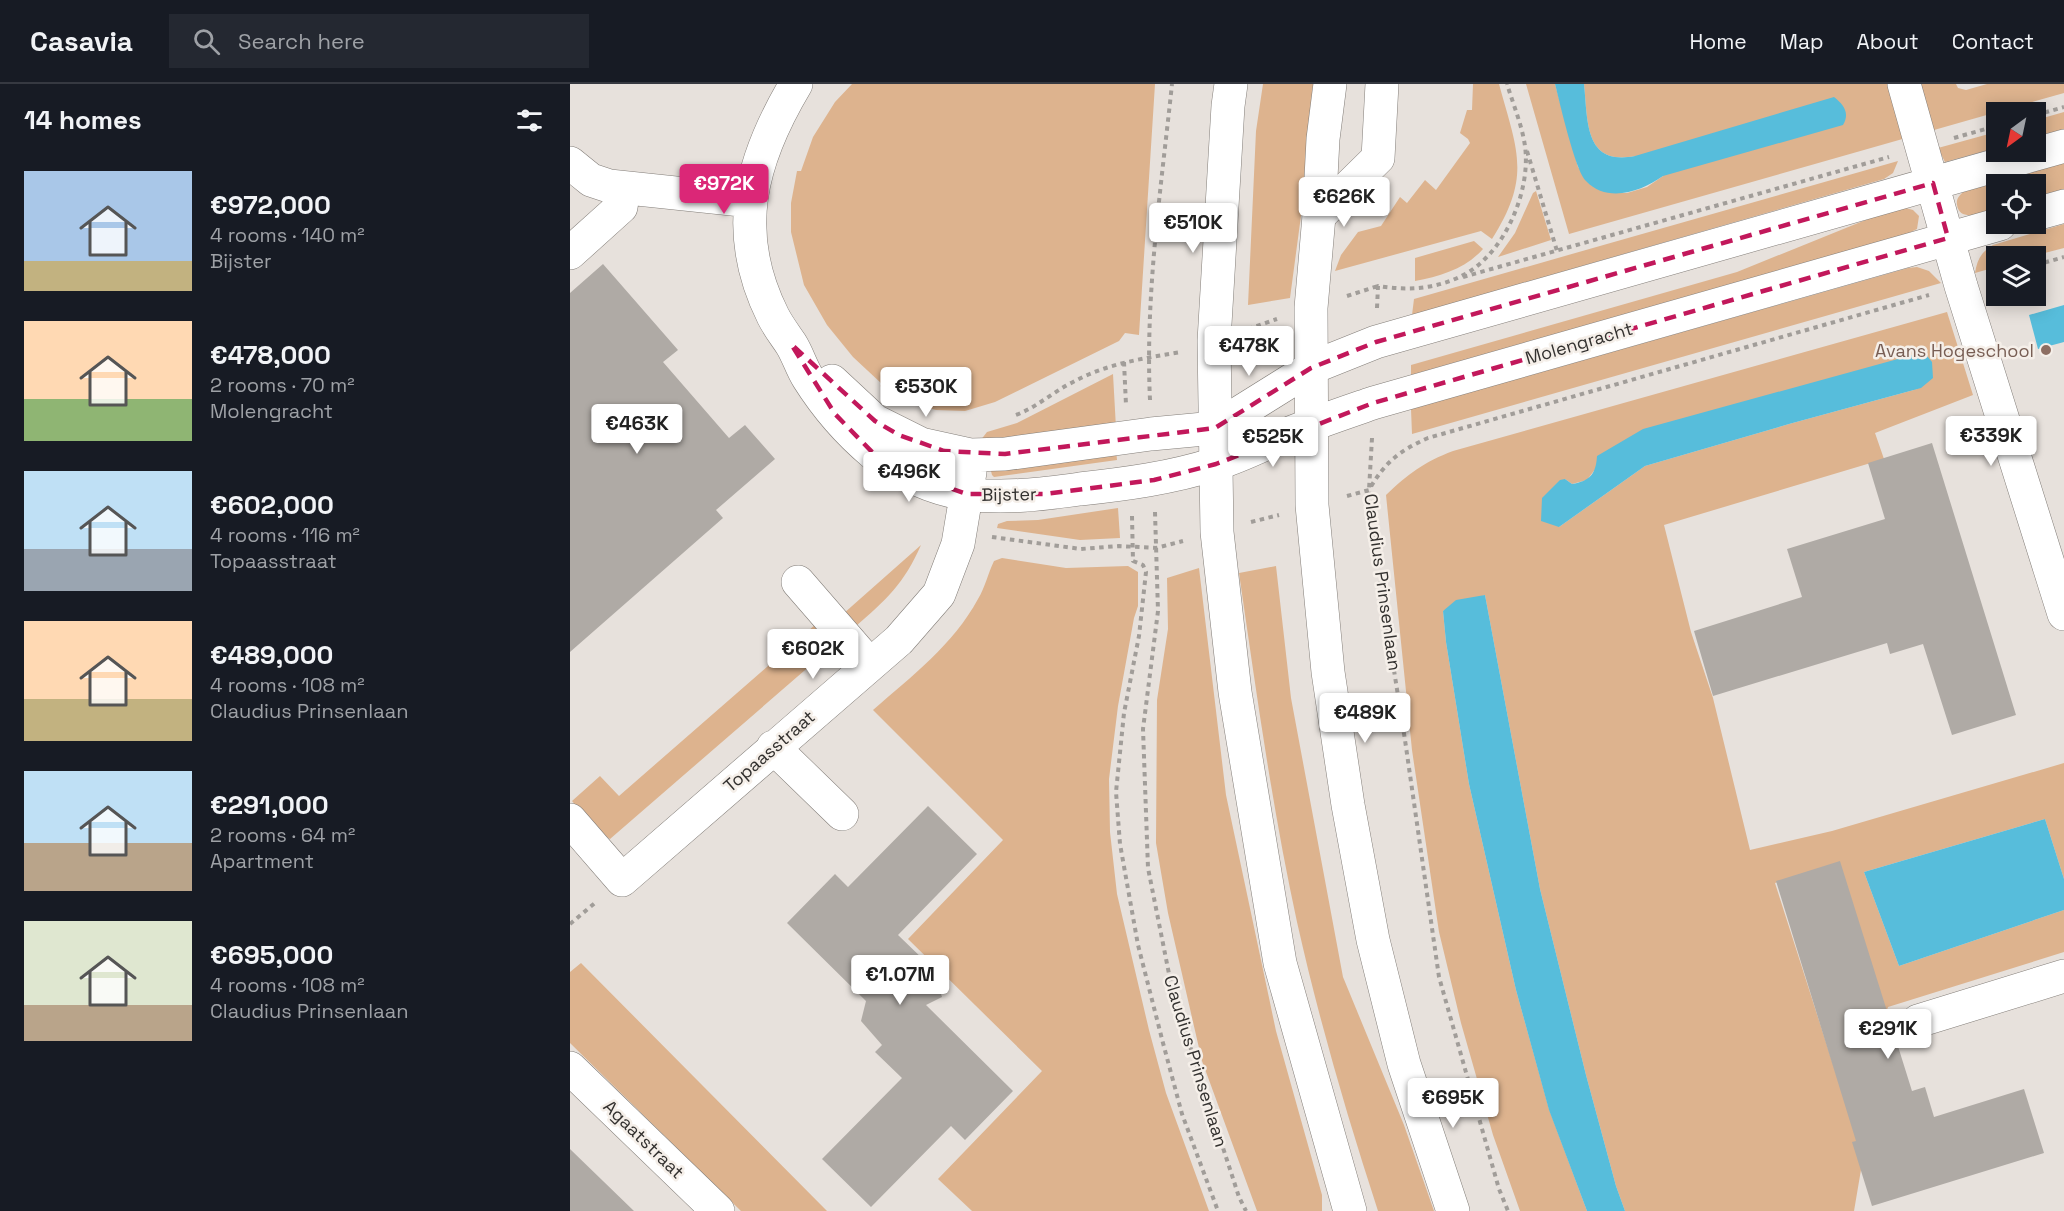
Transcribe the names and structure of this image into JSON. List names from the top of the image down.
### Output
{
  "streets": {
    "street": [
      "Molengracht",
      "Bijster",
      "Topaasstraat",
      "Agaatstraat"
    ],
    "path": ["Claudius Prinsenlaan"]
  },
  "crossings": [
    ["Molengracht", "Bijster"],
    ["Molengracht", "Claudius Prinsenlaan"],
    ["Bijster", "Claudius Prinsenlaan"],
    ["Bijster", "Topaasstraat"]
  ],
  "places": ["Avans Hogeschool"],
  "north": "bottom left",
  "page": {
    "header": "Casavia",
    "search": "Search here",
    "nav": [
      "Home",
      "Map",
      "About",
      "Contact"
    ],
    "heading": "14 homes",
    "list": [
      {
        "name": "€972,000",
        "note": "4 rooms · 140 m² · Bijster"
      },
      {
        "name": "€478,000",
        "note": "2 rooms · 70 m² · Molengracht"
      },
      {
        "name": "€602,000",
        "note": "4 rooms · 116 m² · Topaasstraat"
      },
      {
        "name": "€489,000",
        "note": "4 rooms · 108 m² · Claudius Prinsenlaan"
      },
      {
        "name": "€291,000",
        "note": "2 rooms · 64 m² · Apartment"
      },
      {
        "name": "€695,000",
        "note": "4 rooms · 108 m² · Claudius Prinsenlaan"
      }
    ],
    "price": [
      "€972K",
      "€626K",
      "€510K",
      "€478K",
      "€530K",
      "€463K",
      "€339K",
      "€525K",
      "€496K",
      "€602K",
      "€489K",
      "€1.07M",
      "€291K",
      "€695K"
    ]
  }
}
